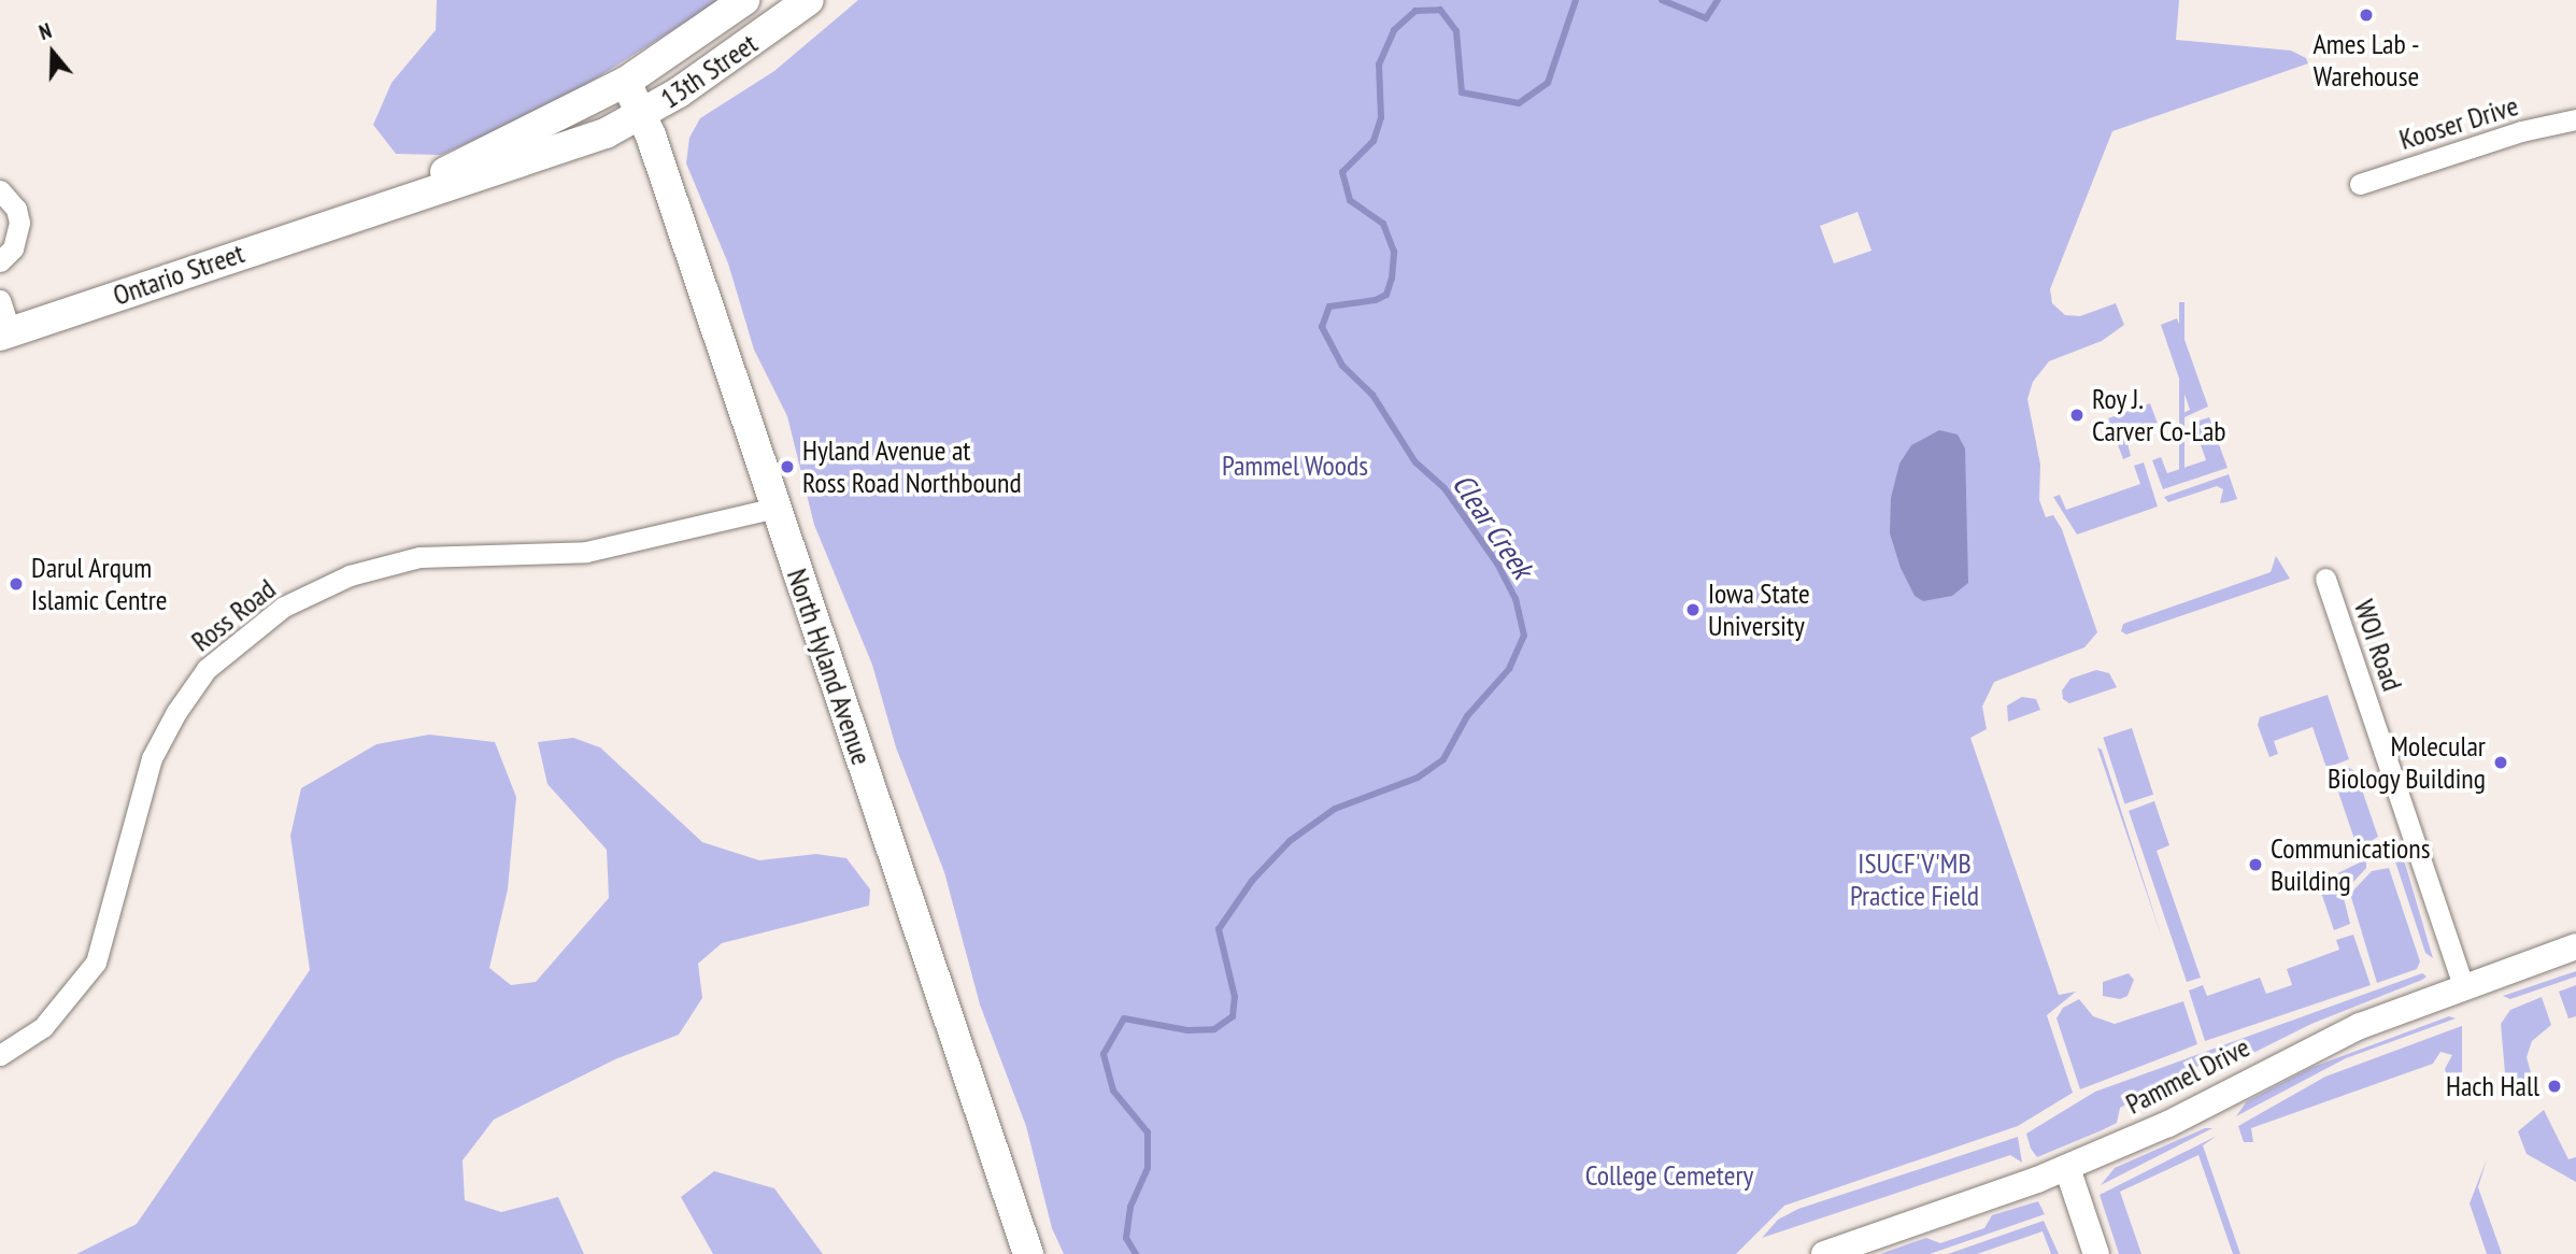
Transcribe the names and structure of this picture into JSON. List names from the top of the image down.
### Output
{
  "streets": {
    "main road": ["13th Street", "Ontario Street", "North Hyland Avenue"],
    "street": [
      "Kooser Drive",
      "Ross Road",
      "WOI Road",
      "Pammel Drive"
    ]
  },
  "crossings": [
    ["13th Street", "Ontario Street"],
    ["13th Street", "North Hyland Avenue"],
    ["Ontario Street", "North Hyland Avenue"],
    ["Ross Road", "North Hyland Avenue"],
    ["WOI Road", "Pammel Drive"]
  ],
  "water": ["Clear Creek"],
  "parks": ["Pammel Woods", "ISUCF'V'MB Practice Field", "College Cemetery"],
  "places": [
    "Ames Lab - Warehouse",
    "Roy J. Carver Co-Lab",
    "Hyland Avenue at Ross Road Northbound",
    "Darul Arqum Islamic Centre",
    "Iowa State University",
    "Molecular Biology Building",
    "Communications Building",
    "Hach Hall"
  ],
  "north": "top"
}
